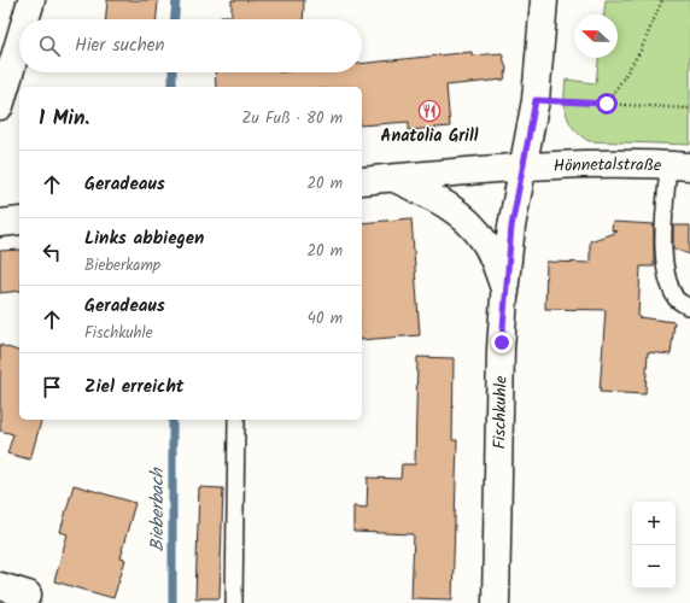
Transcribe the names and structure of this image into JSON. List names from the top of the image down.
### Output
{
  "streets": {
    "street": ["Hönnetalstraße", "Fischkuhle"]
  },
  "crossings": [
    ["Hönnetalstraße", "Fischkuhle"]
  ],
  "water": ["Bieberbach"],
  "places": {
    "restaurant": ["Anatolia Grill"]
  },
  "north": "left",
  "page": {
    "search": "Hier suchen",
    "heading": ["1 Min.", "Zu Fuß · 80 m"],
    "list": [
      ["Geradeaus", "20 m"],
      ["Links abbiegen", "Bieberkamp", "20 m"],
      ["Geradeaus", "Fischkuhle", "40 m"],
      "Ziel erreicht"
    ],
    "map_buttons": ["+", "−"]
  }
}
